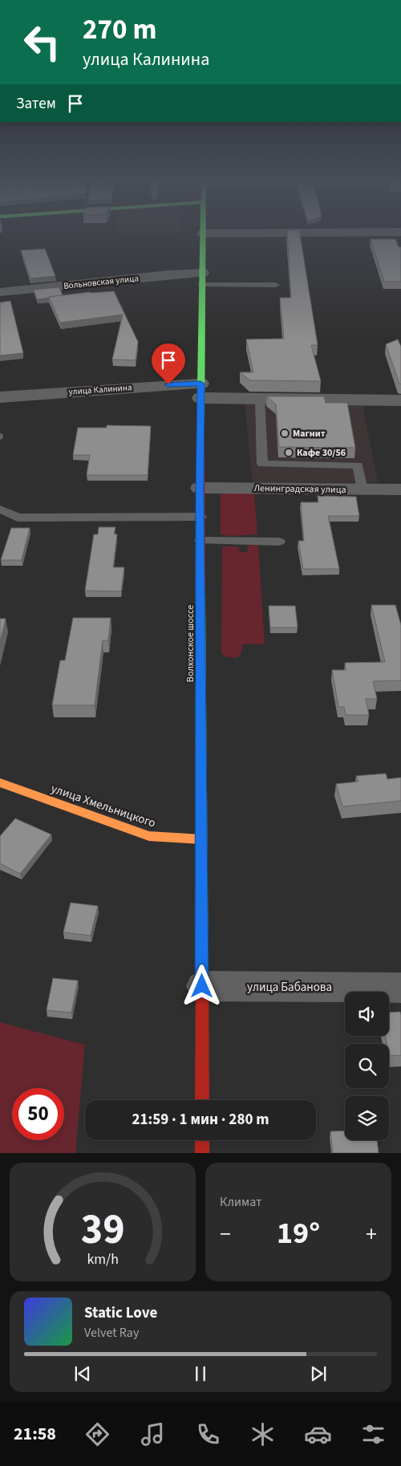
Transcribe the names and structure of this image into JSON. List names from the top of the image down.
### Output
{
  "streets": {
    "main road": ["Волхонское шоссе", "улица Хмельницкого"],
    "street": [
      "Вольновская улица",
      "улица Калинина",
      "Ленинградская улица",
      "улица Бабанова"
    ]
  },
  "crossings": [
    ["Вольновская улица", "Волхонское шоссе"],
    ["улица Калинина", "Волхонское шоссе"],
    ["Ленинградская улица", "Волхонское шоссе"],
    ["Волхонское шоссе", "улица Хмельницкого"],
    ["Волхонское шоссе", "улица Бабанова"]
  ],
  "places": ["Магнит", "Кафе 30/56"],
  "page": {
    "turn": ["270 m", "улица Калинина"],
    "then": "Затем",
    "limit": "50",
    "trip": "21:59 · 1 мин · 280 m",
    "tile": "Климат",
    "heat": ["−", "19°", "+"],
    "song": ["Static Love", "Velvet Ray"],
    "tabs": "21:58",
    "gauge": ["39", "km/h"]
  }
}
